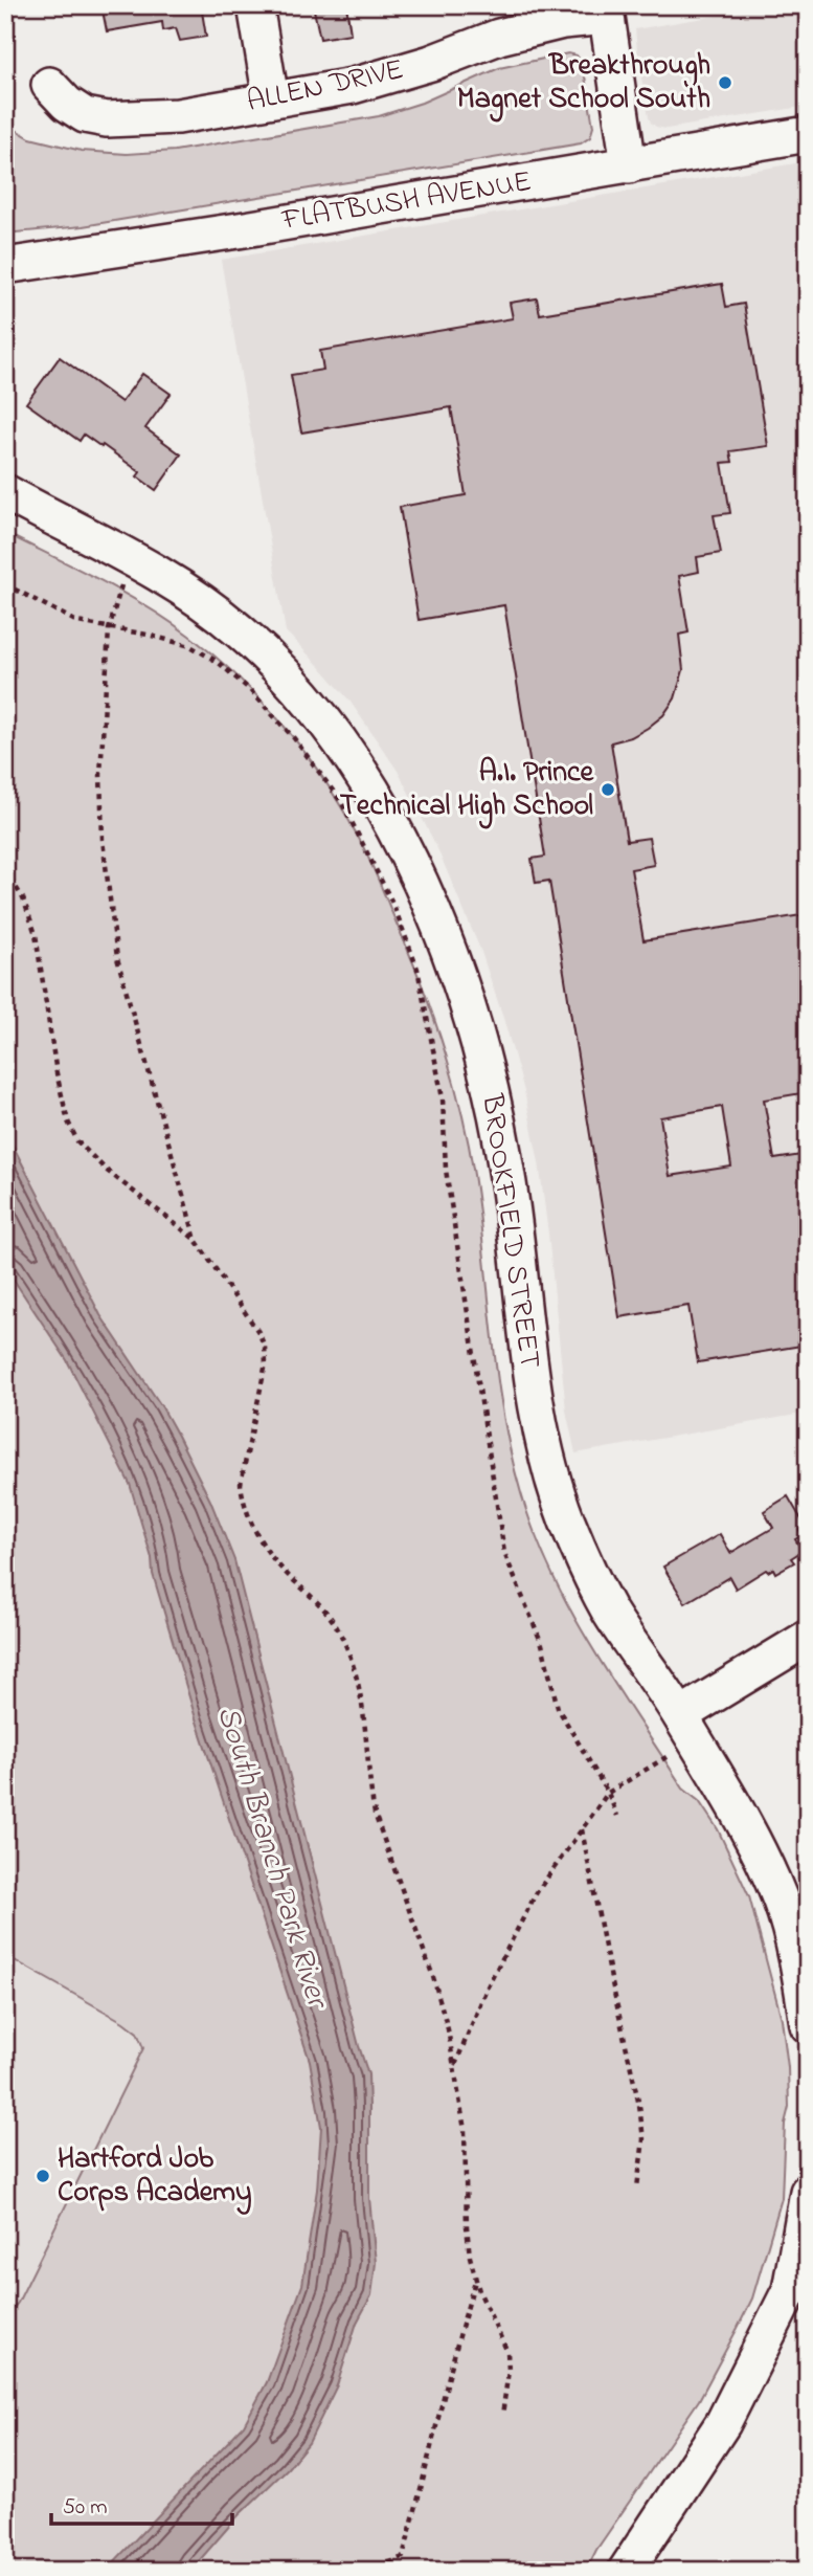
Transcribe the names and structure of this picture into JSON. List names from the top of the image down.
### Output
{
  "streets": {
    "street": ["ALLEN DRIVE", "FLATBUSH AVENUE", "BROOKFIELD STREET"]
  },
  "water": ["South Branch Park River"],
  "places": ["Breakthrough Magnet School South", "A.I. Prince Technical High School", "Hartford Job Corps Academy"],
  "scale_bar": "50 m"
}
